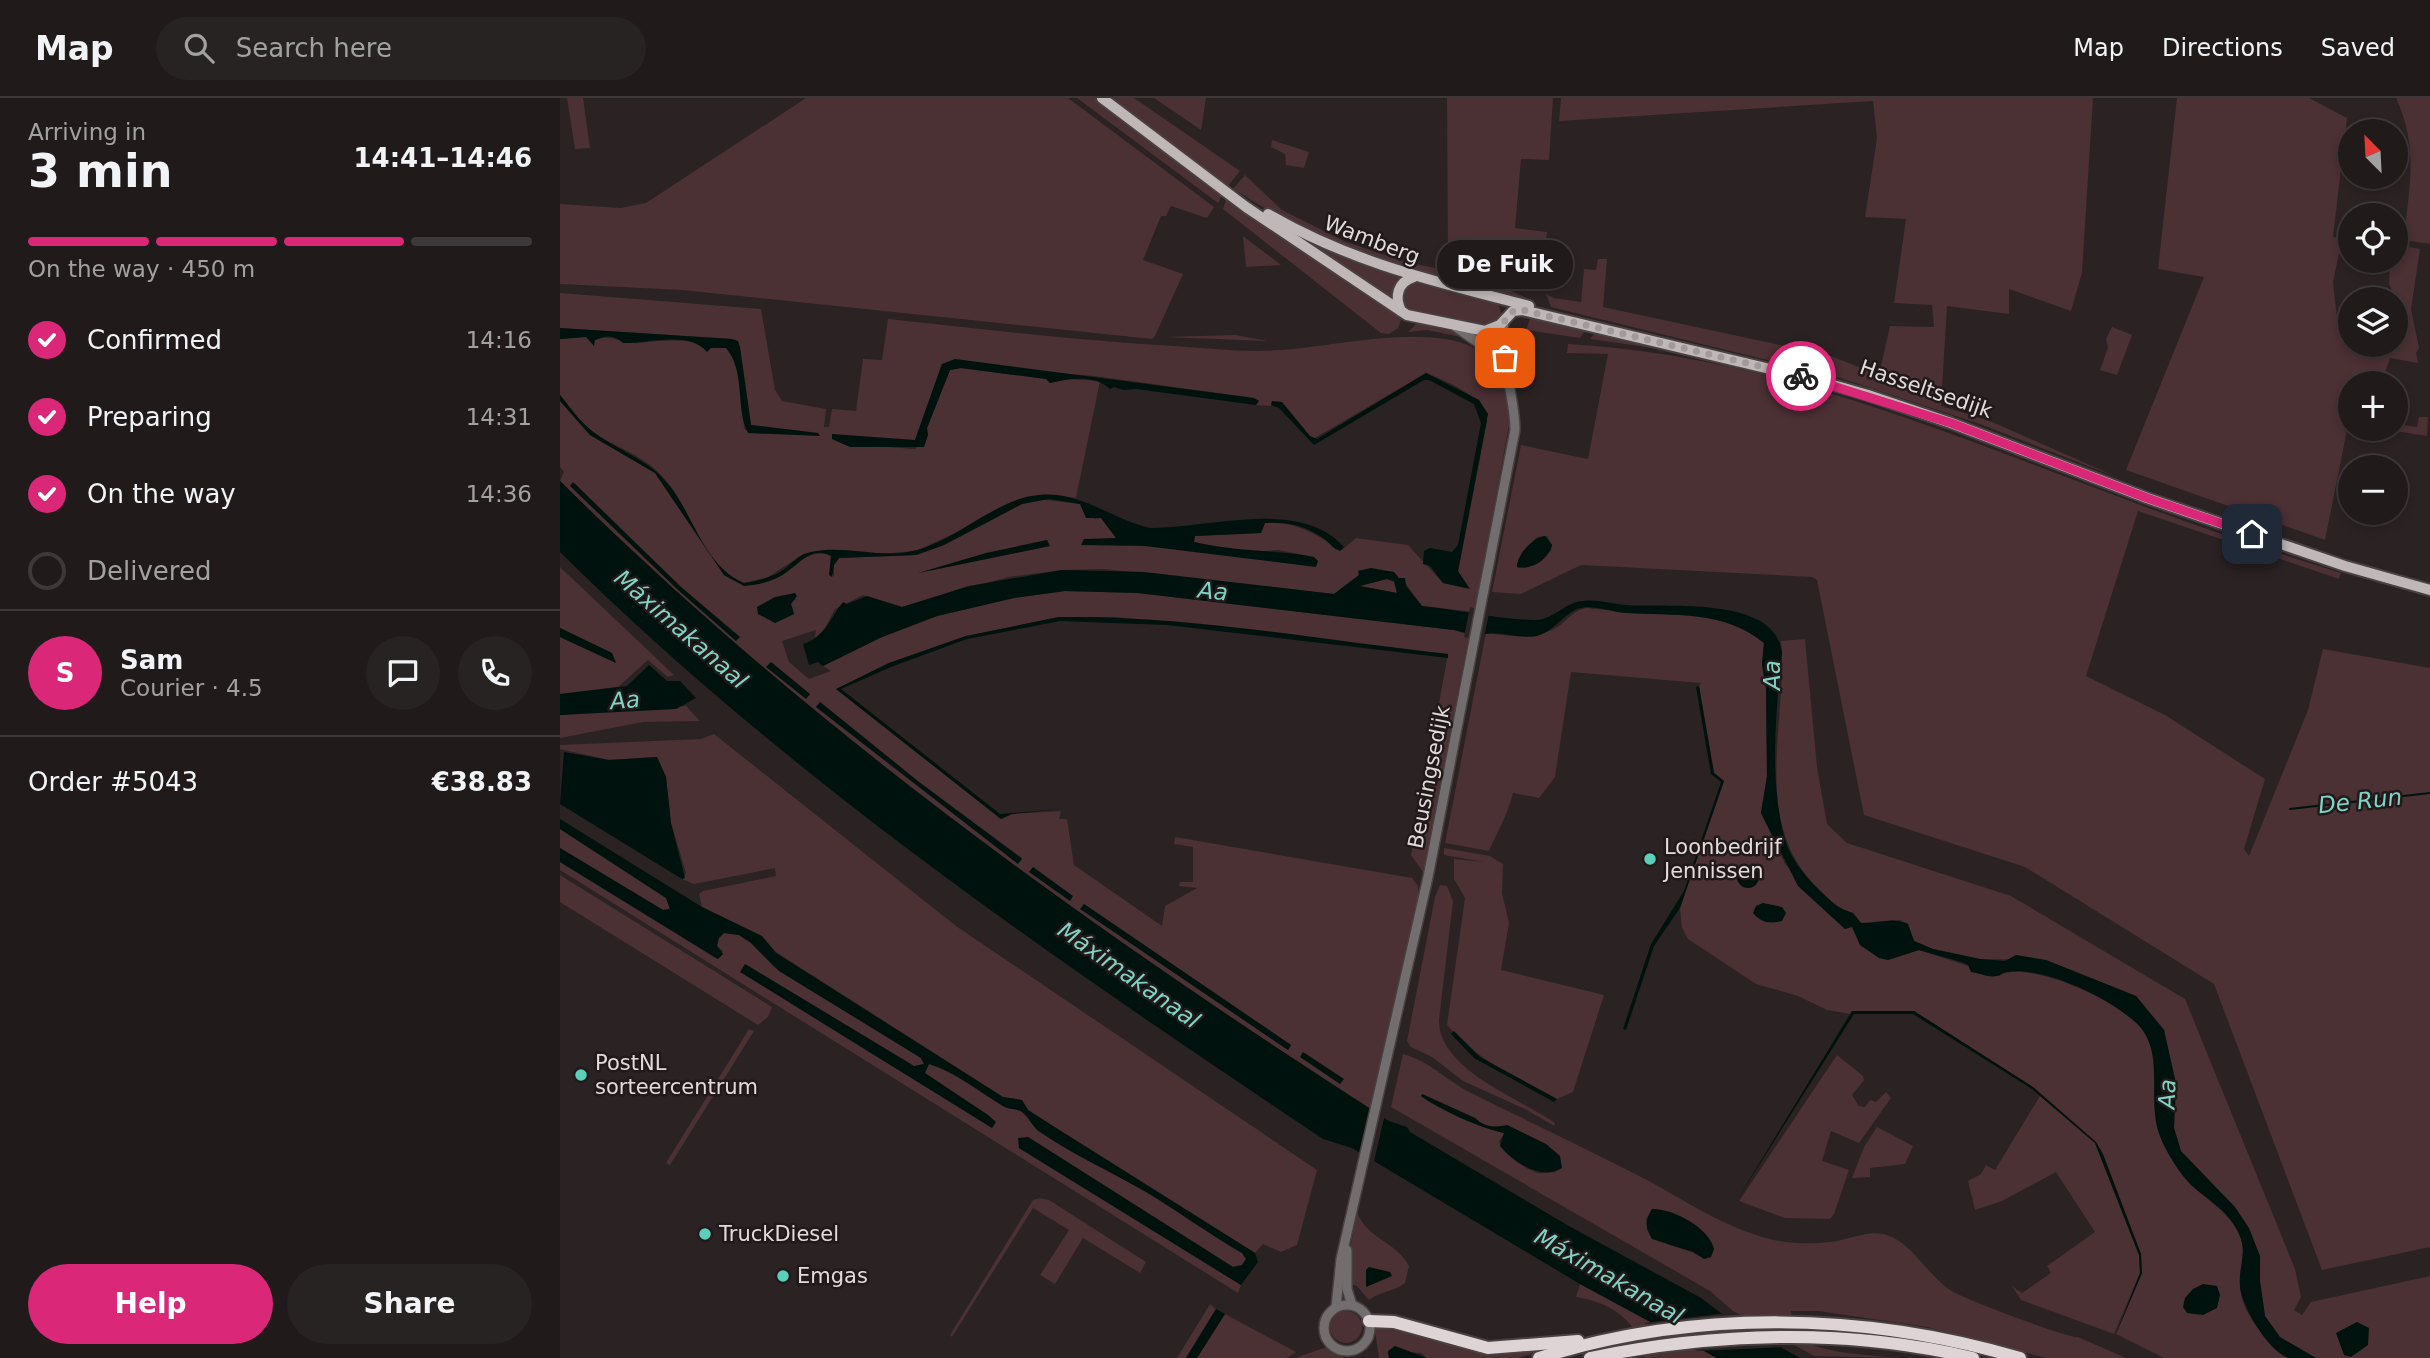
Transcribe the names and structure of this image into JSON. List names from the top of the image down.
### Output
{
  "streets": {
    "main road": ["Wamberg", "Hasseltsedijk"],
    "street": ["Beusingsedijk"]
  },
  "crossings": [
    ["Wamberg", "Hasseltsedijk"],
    ["Wamberg", "Beusingsedijk"]
  ],
  "water": ["Aa", "Máximakanaal", "De Run"],
  "places": [
    "De Fuik",
    "Loonbedrijf Jennissen",
    "PostNL sorteercentrum",
    "TruckDiesel",
    "Emgas"
  ],
  "north": "top left",
  "page": {
    "header": "Map",
    "search": "Search here",
    "nav": ["Map", "Directions", "Saved"],
    "heading": ["3 min", "Arriving in", "14:41–14:46"],
    "panel": [
      "Sam",
      "Courier · 4.5",
      "Order #5043",
      "€38.83"
    ],
    "map_buttons": ["+", "−"],
    "bar": "On the way · 450 m",
    "bubble": "De Fuik",
    "list": [
      ["Confirmed", "14:16"],
      ["Preparing", "14:31"],
      ["On the way", "14:36"],
      "Delivered"
    ],
    "round": "S",
    "buttons": ["Help", "Share"]
  }
}
